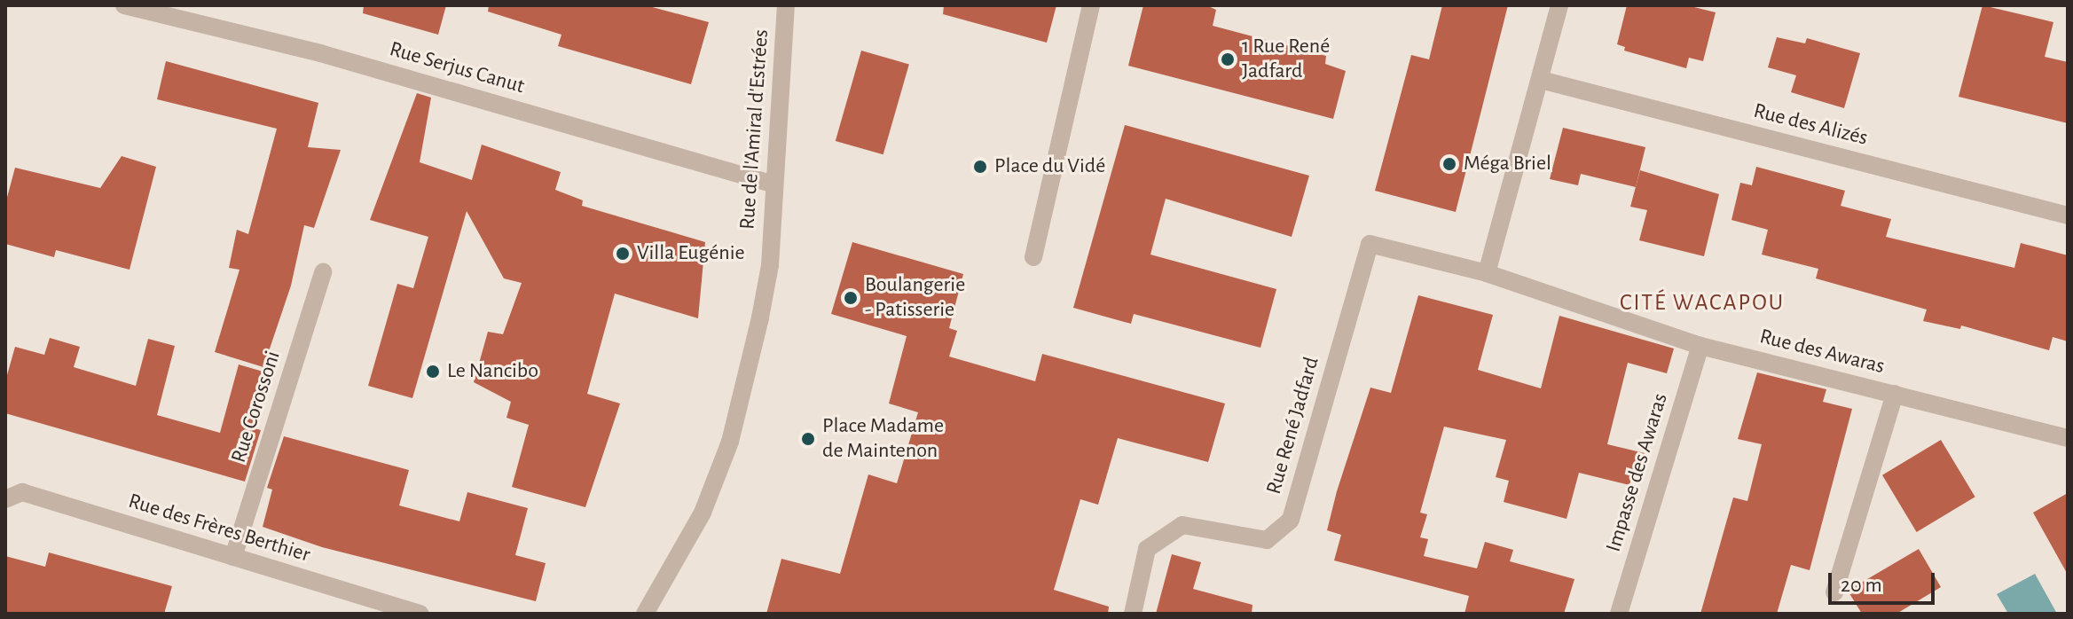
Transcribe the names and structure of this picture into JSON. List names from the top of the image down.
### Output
{
  "streets": {
    "street": [
      "Rue Serjus Canut",
      "Rue des Alizés",
      "Rue de l'Amiral d'Estrées",
      "Rue des Awaras",
      "Rue Corossoni",
      "Rue René Jadfard",
      "Impasse des Awaras",
      "Rue des Frères Berthier"
    ]
  },
  "crossings": [
    ["Rue Serjus Canut", "Rue de l'Amiral d'Estrées"],
    ["Rue des Awaras", "Rue René Jadfard"],
    ["Rue des Awaras", "Impasse des Awaras"],
    ["Rue Corossoni", "Rue des Frères Berthier"]
  ],
  "districts": ["CITÉ WACAPOU"],
  "places": [
    "1 Rue René Jadfard",
    "Méga Briel",
    "Place du Vidé",
    "Villa Eugénie",
    "Boulangerie - Patisserie",
    "Le Nancibo",
    "Place Madame de Maintenon"
  ],
  "scale_bar": "20 m"
}
